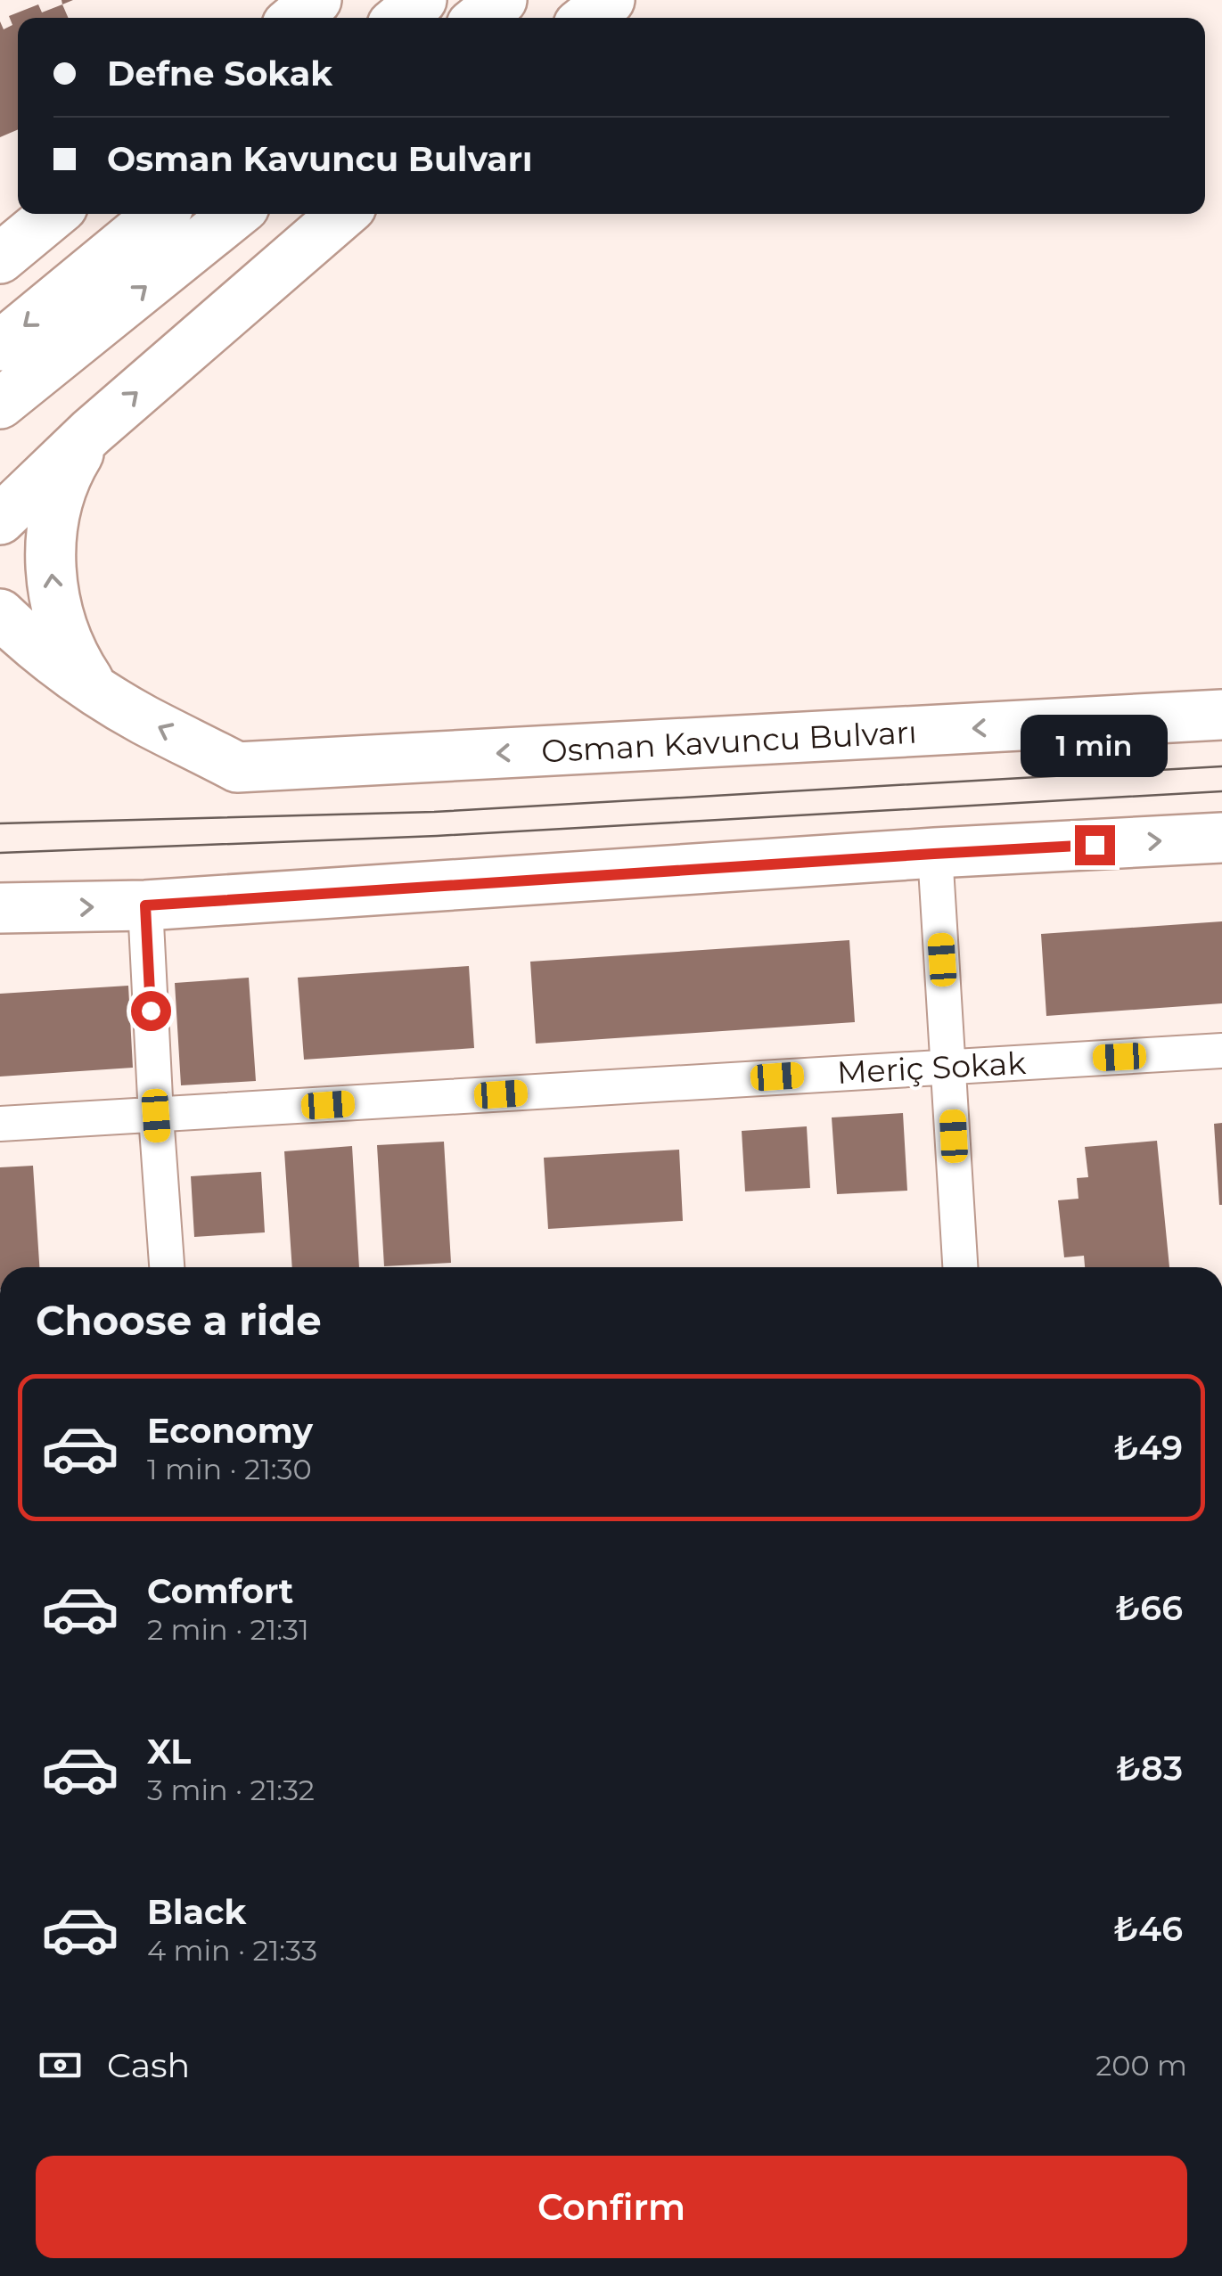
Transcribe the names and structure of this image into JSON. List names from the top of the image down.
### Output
{
  "streets": {
    "highway": ["Osman Kavuncu Bulvarı"],
    "street": ["Meriç Sokak"]
  },
  "page": {
    "banner": ["Defne Sokak", "Osman Kavuncu Bulvarı"],
    "bubble": "1 min",
    "heading": "Choose a ride",
    "list": [
      {
        "name": "Economy",
        "note": "1 min · 21:30",
        "value": "₺49"
      },
      {
        "name": "Comfort",
        "note": "2 min · 21:31",
        "value": "₺66"
      },
      {
        "name": "XL",
        "note": "3 min · 21:32",
        "value": "₺83"
      },
      {
        "name": "Black",
        "note": "4 min · 21:33",
        "value": "₺46"
      }
    ],
    "pay": ["Cash", "200 m"],
    "buttons": "Confirm"
  }
}
